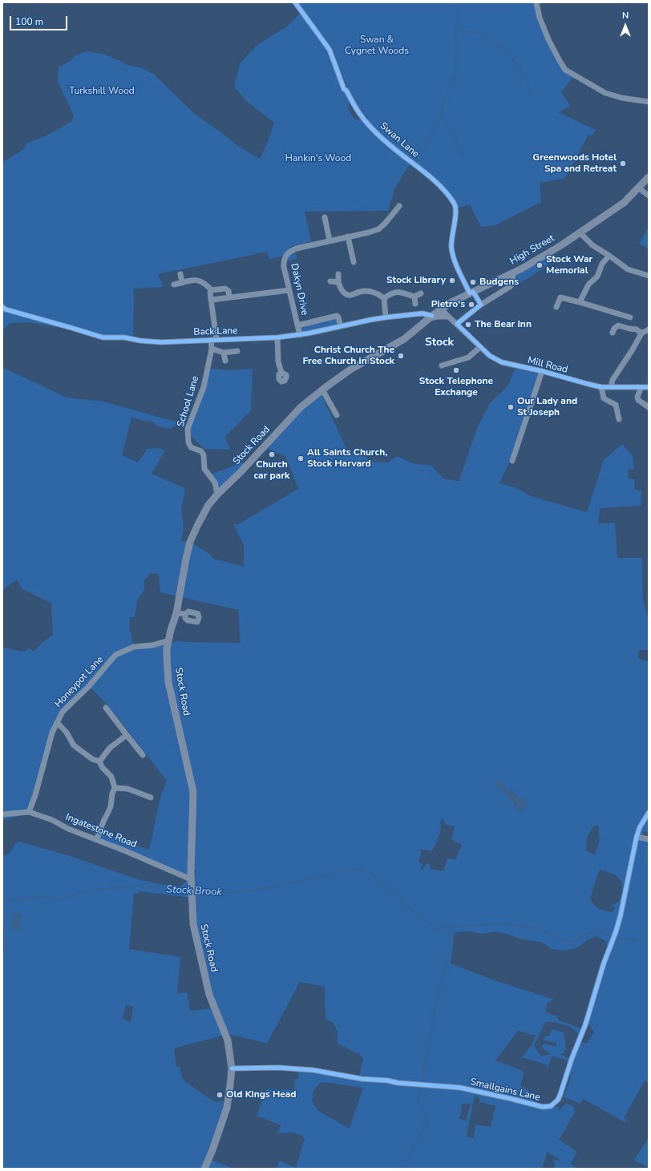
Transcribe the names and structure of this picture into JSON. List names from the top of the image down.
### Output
{
  "streets": {
    "main road": ["High Street", "Stock Road"],
    "street": [
      "Swan Lane",
      "Dakyn Drive",
      "Back Lane",
      "Mill Road",
      "School Lane",
      "Honeypot Lane",
      "Ingatestone Road",
      "Smallgains Lane"
    ]
  },
  "crossings": [
    ["Swan Lane", "High Street"],
    ["High Street", "Back Lane"],
    ["High Street", "Mill Road"],
    ["High Street", "Stock Road"],
    ["Dakyn Drive", "Back Lane"],
    ["Back Lane", "School Lane"],
    ["Back Lane", "Stock Road"],
    ["School Lane", "Stock Road"],
    ["Stock Road", "Honeypot Lane"],
    ["Stock Road", "Ingatestone Road"],
    ["Stock Road", "Smallgains Lane"],
    ["Honeypot Lane", "Ingatestone Road"]
  ],
  "districts": ["Stock"],
  "water": ["Stock Brook"],
  "parks": ["Swan & Cygnet Woods", "Turkshill Wood", "Hankin's Wood"],
  "places": [
    "Greenwoods Hotel Spa and Retreat",
    "Stock War Memorial",
    "Stock Library",
    "Budgens",
    "Pietro's",
    "The Bear Inn",
    "Christ Church The Free Church in Stock",
    "Stock Telephone Exchange",
    "Our Lady and St Joseph",
    "Church car park",
    "All Saints Church, Stock Harvard",
    "Old Kings Head"
  ],
  "scale_bar": "100 m",
  "north": "top"
}
